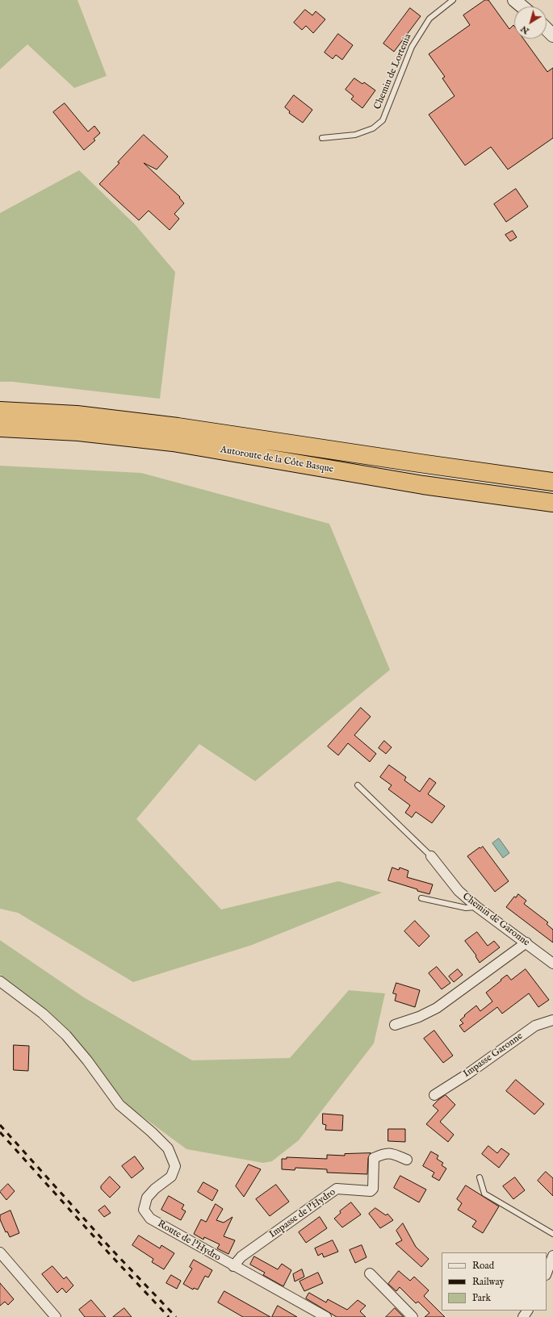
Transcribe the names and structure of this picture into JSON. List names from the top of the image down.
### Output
{
  "streets": {
    "highway": ["Autoroute de la Côte Basque"],
    "street": [
      "Chemin de Garonne",
      "Impasse Garonne",
      "Impasse de l'Hydro",
      "Route de l'Hydro"
    ],
    "lane": ["Chemin de Lortenia"]
  },
  "crossings": [
    ["Impasse de l'Hydro", "Route de l'Hydro"]
  ],
  "legend": ["Road", "Railway", "Park"],
  "north": "bottom left"
}
